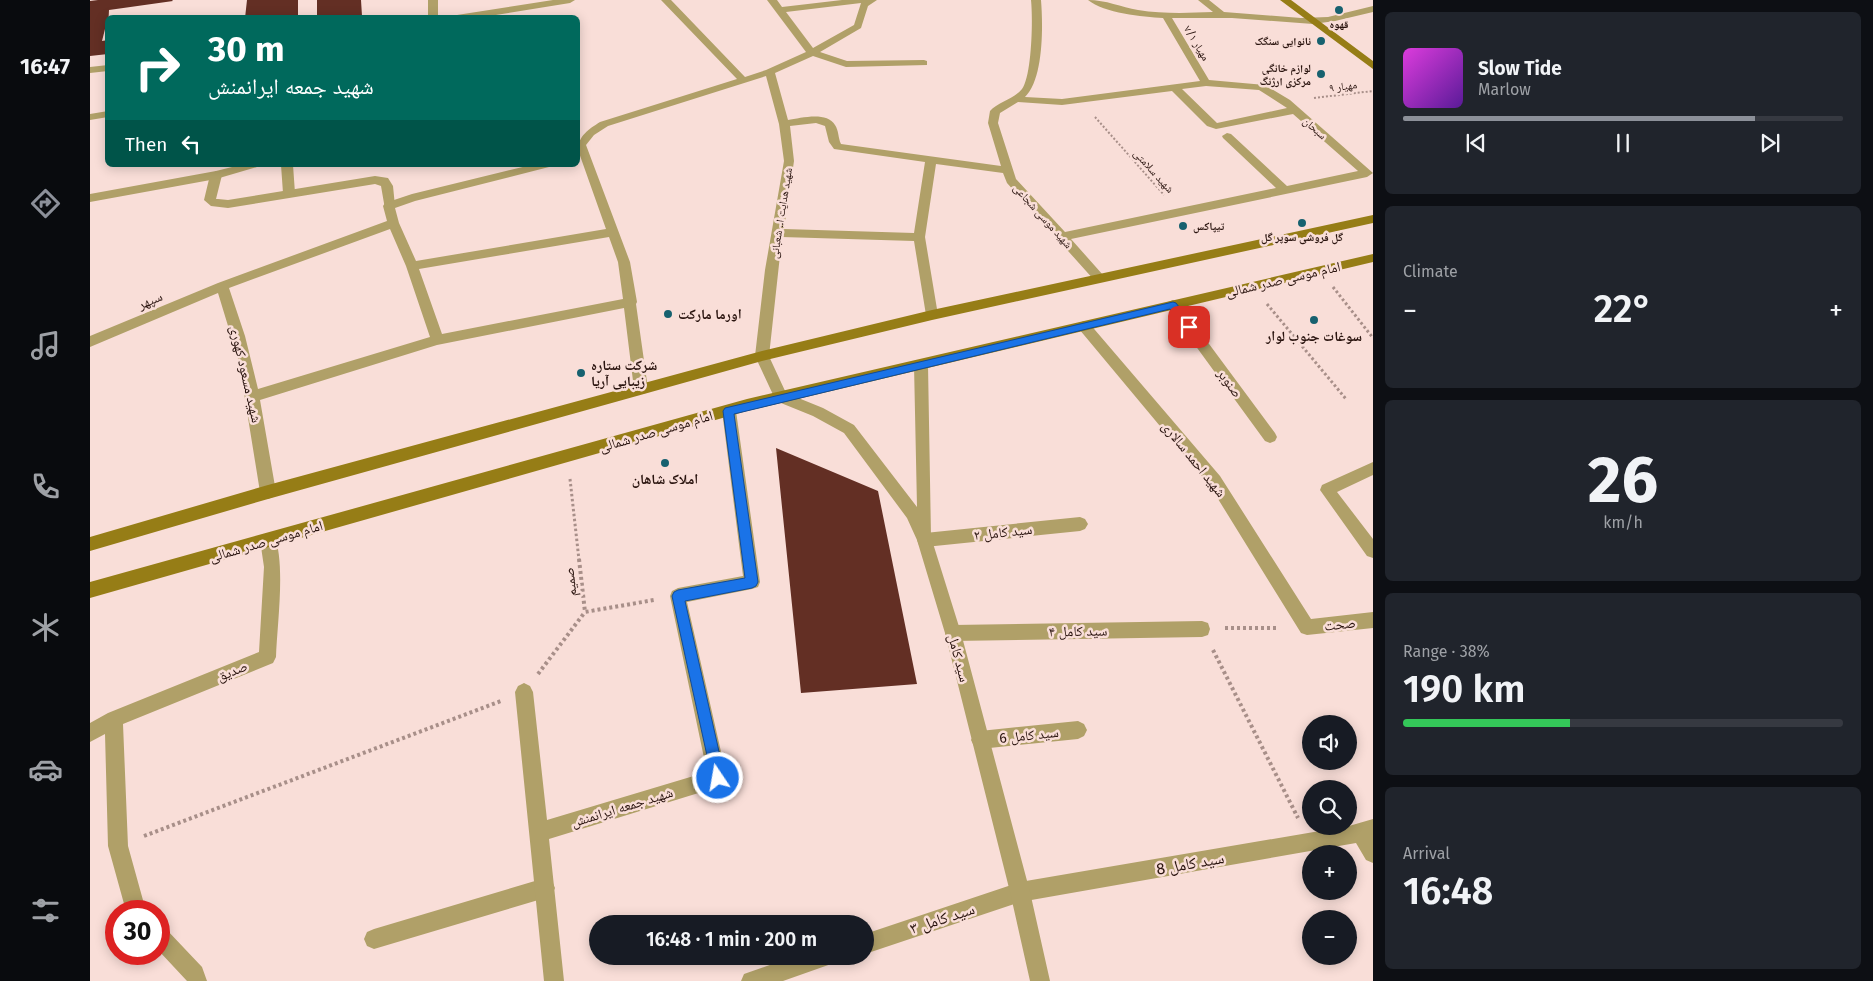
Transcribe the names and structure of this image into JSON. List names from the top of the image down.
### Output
{
  "streets": {
    "main road": ["امام موسی صدر شمالی"],
    "street": [
      "مهیار ۷/۱",
      "سبحان",
      "شهید هدایت ا.. شعبانی",
      "شهید موسی شجاعی",
      "سپهر",
      "شهید مسعود کهوری",
      "صنوبر",
      "شهید احمد سالاری",
      "سید کامل ۲",
      "صحت",
      "سید کامل ۴",
      "سید کامل",
      "صدیق",
      "سید کامل 6",
      "شهید جمعه ایرانمنش",
      "سید کامل 8",
      "سید کامل ۳"
    ],
    "path": ["مهیار ۹", "شهید سلامتی", "صمیم"]
  },
  "crossings": [
    ["مهیار ۷/۱", "سبحان"],
    ["مهیار ۹", "سبحان"],
    ["امام موسی صدر شمالی", "صنوبر"],
    ["امام موسی صدر شمالی", "شهید احمد سالاری"],
    ["امام موسی صدر شمالی", "صمیم"],
    ["امام موسی صدر شمالی", "سید کامل"],
    ["امام موسی صدر شمالی", "صدیق"],
    ["سپهر", "شهید مسعود کهوری"],
    ["شهید احمد سالاری", "صحت"],
    ["سید کامل ۲", "سید کامل"],
    ["صمیم", "شهید جمعه ایرانمنش"],
    ["سید کامل ۴", "سید کامل"],
    ["سید کامل", "سید کامل 6"],
    ["سید کامل", "سید کامل 8"],
    ["سید کامل", "سید کامل ۳"],
    ["سید کامل 8", "سید کامل ۳"]
  ],
  "places": [
    "قهوه",
    "نانوایی سنگک",
    "لوازم خانگی مرکزی ارژنگ",
    "گل فروشی سوپر گل",
    "تیپاکس",
    "اورما مارکت",
    "سوغات جنوب لوار",
    "شرکت ستاره زیبایی آریا",
    "املاک شاهان"
  ],
  "page": {
    "tabs": "16:47",
    "turn": ["30 m", "شهید جمعه ایرانمنش"],
    "song": ["Slow Tide", "Marlow"],
    "then": "Then",
    "tile": [
      "Climate",
      ["26", "km/h"],
      ["Range · 38%", "190 km"],
      ["Arrival", "16:48"]
    ],
    "heat": ["−", "22°", "+"],
    "map_buttons": ["+", "−"],
    "limit": "30",
    "trip": "16:48 · 1 min · 200 m"
  }
}
